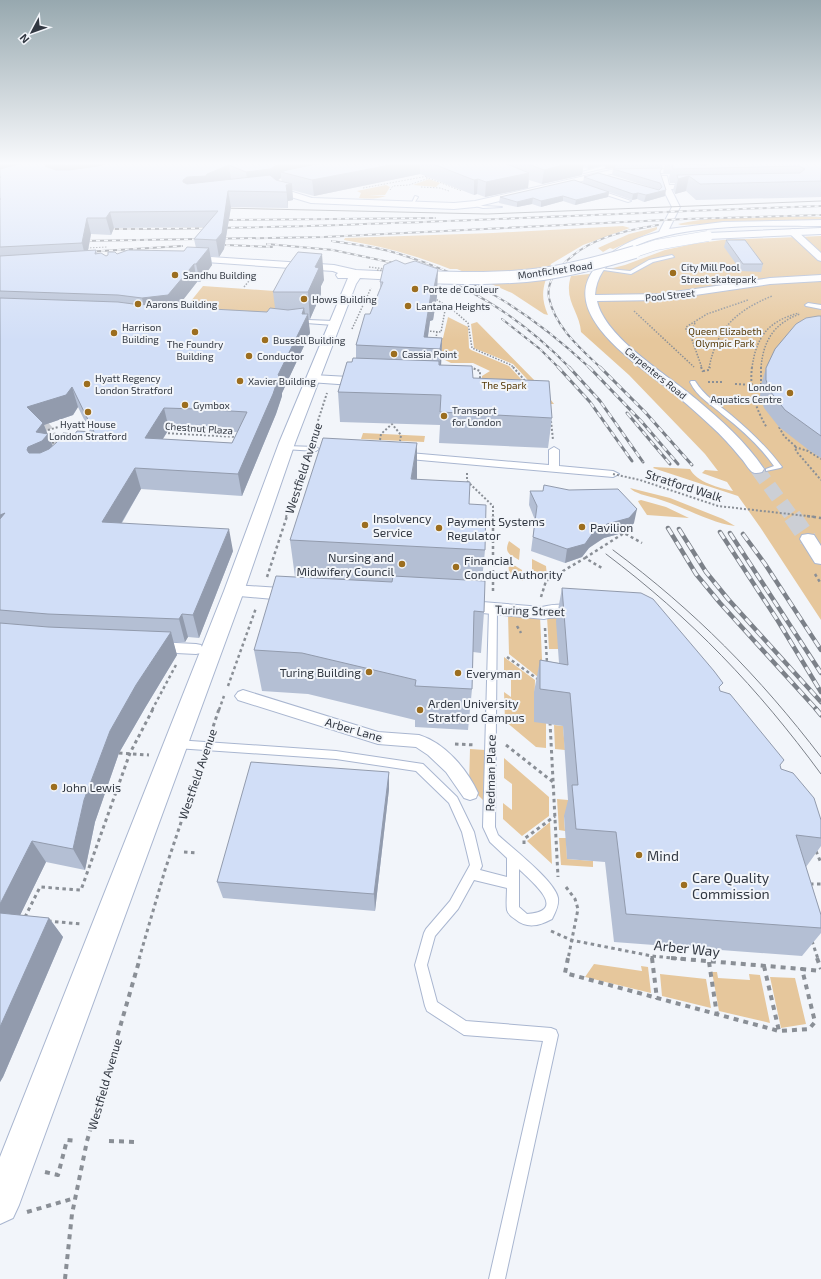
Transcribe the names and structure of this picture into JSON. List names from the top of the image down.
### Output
{
  "streets": {
    "street": [
      "Montfichet Road",
      "Pool Street",
      "Carpenters Road",
      "Westfield Avenue",
      "Turing Street",
      "Arber Lane"
    ],
    "lane": ["Redman Place"],
    "path": ["Chestnut Plaza", "Stratford Walk", "Arber Way"]
  },
  "crossings": [
    ["Montfichet Road", "Westfield Avenue"],
    ["Pool Street", "Carpenters Road"],
    ["Turing Street", "Redman Place"]
  ],
  "parks": ["Queen Elizabeth Olympic Park", "The Spark"],
  "places": [
    "City Mill Pool Street skatepark",
    "Sandhu Building",
    "Porte de Couleur",
    "Hows Building",
    "Aarons Building",
    "Lantana Heights",
    "The Foundry Building",
    "Harrison Building",
    "Bussell Building",
    "Cassia Point",
    "Conductor",
    "Xavier Building",
    "Hyatt Regency London Stratford",
    "London Aquatics Centre",
    "Gymbox",
    "Hyatt House London Stratford",
    "Transport for London",
    "Insolvency Service",
    "Pavilion",
    "Payment Systems Regulator",
    "Nursing and Midwifery Council",
    "Financial Conduct Authority",
    "Turing Building",
    "Everyman",
    "Arden University Stratford Campus",
    "John Lewis",
    "Mind",
    "Care Quality Commission"
  ],
  "north": "bottom left"
}
